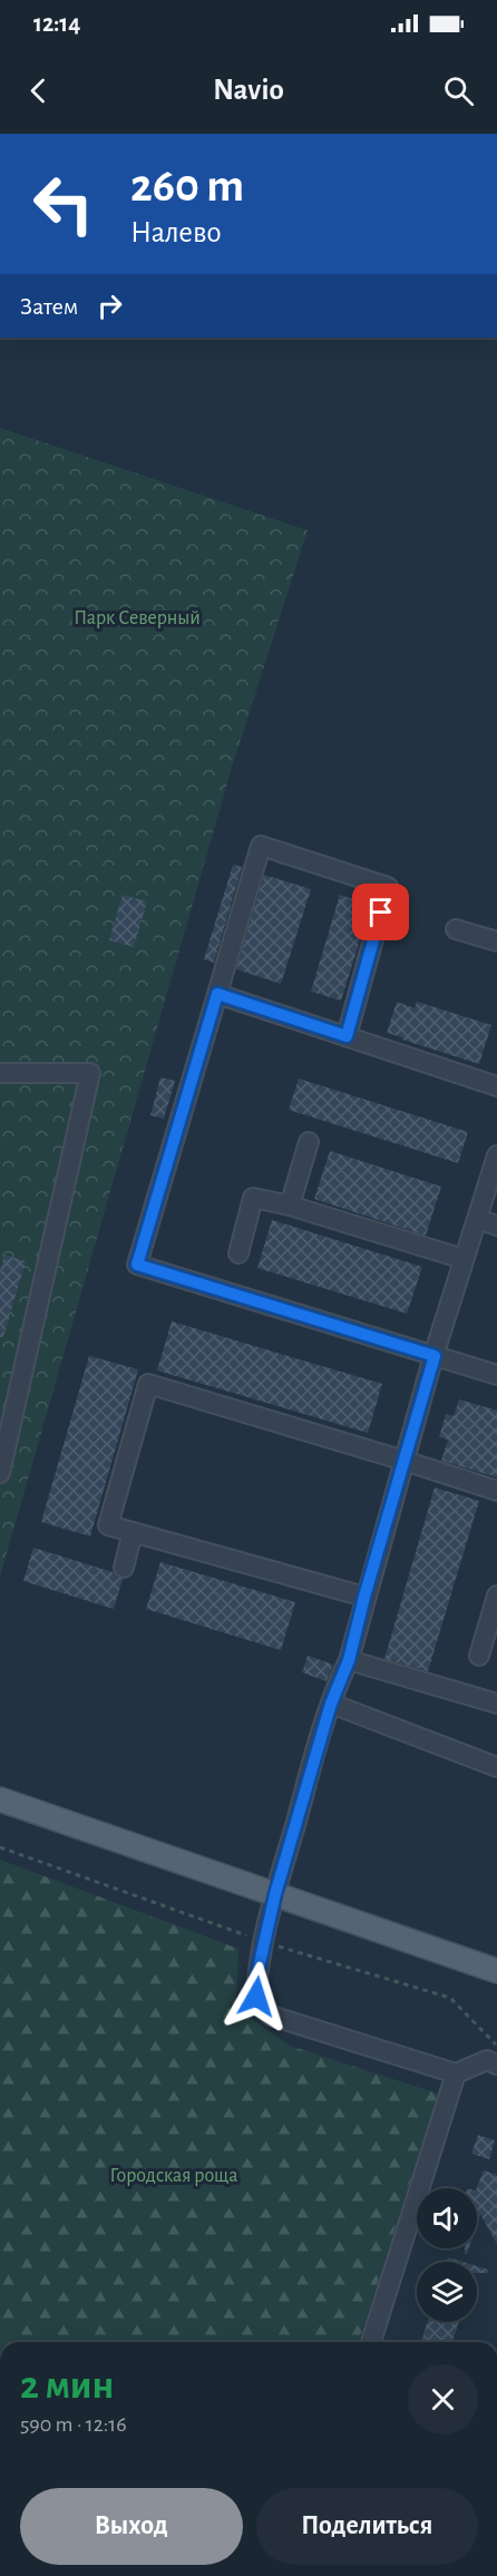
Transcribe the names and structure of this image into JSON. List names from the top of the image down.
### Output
{
  "parks": ["Парк Северный", "Городская роща"],
  "page": {
    "status": "12:14",
    "header": "Navio",
    "turn": ["260 m", "Налево"],
    "then": "Затем",
    "heading": ["2 мин", "590 m · 12:16"],
    "buttons": ["Выход", "Поделиться"]
  }
}
